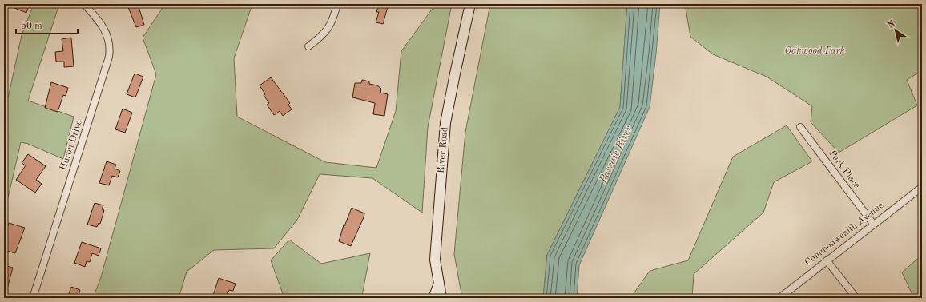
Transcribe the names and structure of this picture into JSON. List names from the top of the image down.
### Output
{
  "streets": {
    "main road": ["River Road"],
    "street": ["Huron Drive", "Park Place", "Commonwealth Avenue"]
  },
  "crossings": [
    ["Park Place", "Commonwealth Avenue"]
  ],
  "water": ["Passaic River"],
  "parks": ["Oakwood Park"],
  "scale_bar": "50 m",
  "north": "top left"
}
